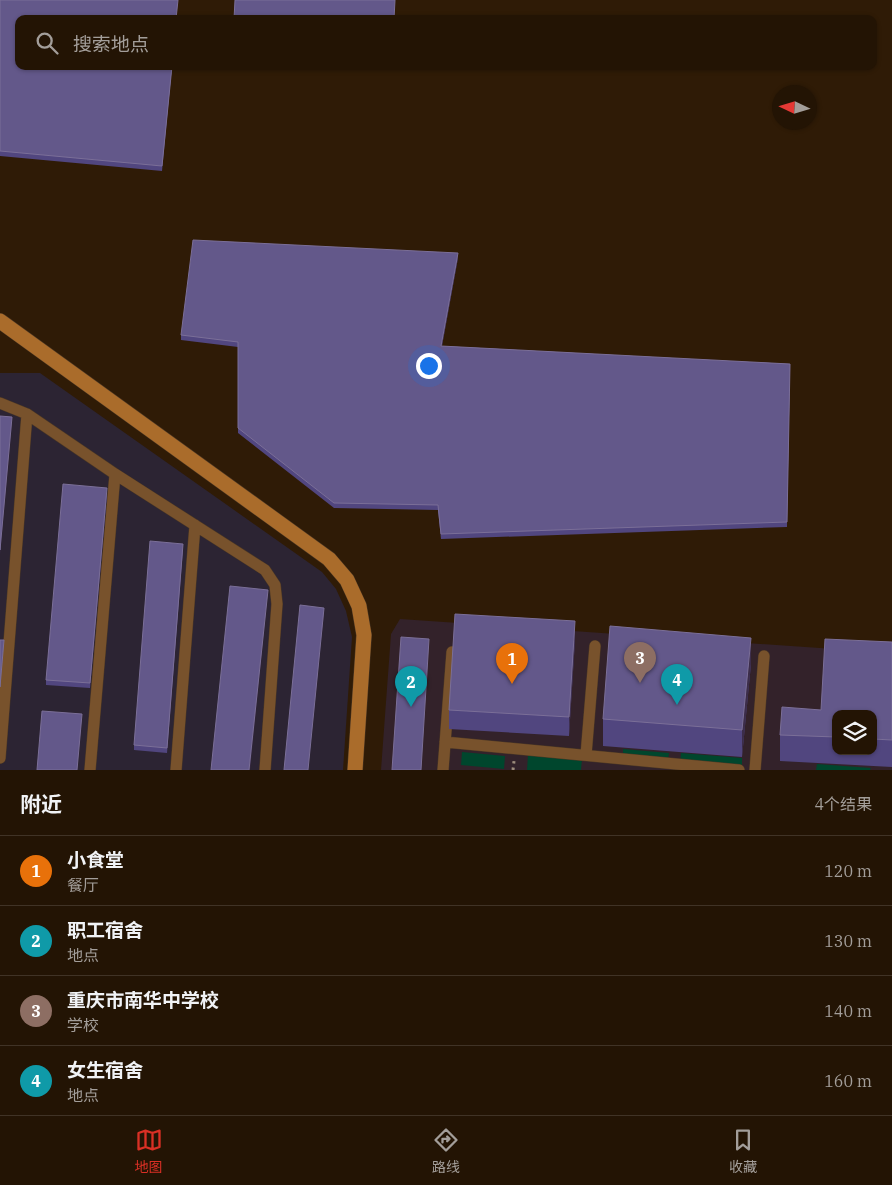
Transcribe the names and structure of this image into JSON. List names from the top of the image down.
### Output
{
  "north": "left",
  "page": {
    "search": "搜索地点",
    "pins": [
      "3",
      "1",
      "4",
      "2"
    ],
    "heading": ["附近", "4个结果"],
    "list": [
      {
        "mark": "1",
        "name": "小食堂",
        "note": "餐厅",
        "value": "120 m"
      },
      {
        "mark": "2",
        "name": "职工宿舍",
        "note": "地点",
        "value": "130 m"
      },
      {
        "mark": "3",
        "name": "重庆市南华中学校",
        "note": "学校",
        "value": "140 m"
      },
      {
        "mark": "4",
        "name": "女生宿舍",
        "note": "地点",
        "value": "160 m"
      }
    ],
    "nav": ["地图", "路线", "收藏"]
  }
}
